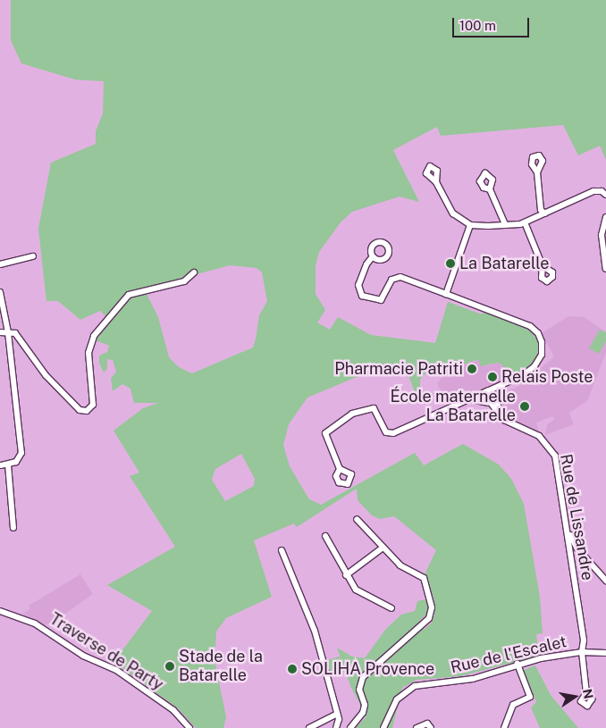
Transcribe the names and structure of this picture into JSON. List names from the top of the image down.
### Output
{
  "streets": {
    "street": ["Rue de Lissandre", "Traverse de Party", "Rue de l'Escalet"]
  },
  "crossings": [
    ["Rue de Lissandre", "Rue de l'Escalet"]
  ],
  "places": [
    "La Batarelle",
    "Pharmacie Patriti",
    "Relais Poste",
    "École maternelle La Batarelle",
    "Stade de la Batarelle",
    "SOLIHA Provence"
  ],
  "scale_bar": "100 m",
  "north": "right"
}
